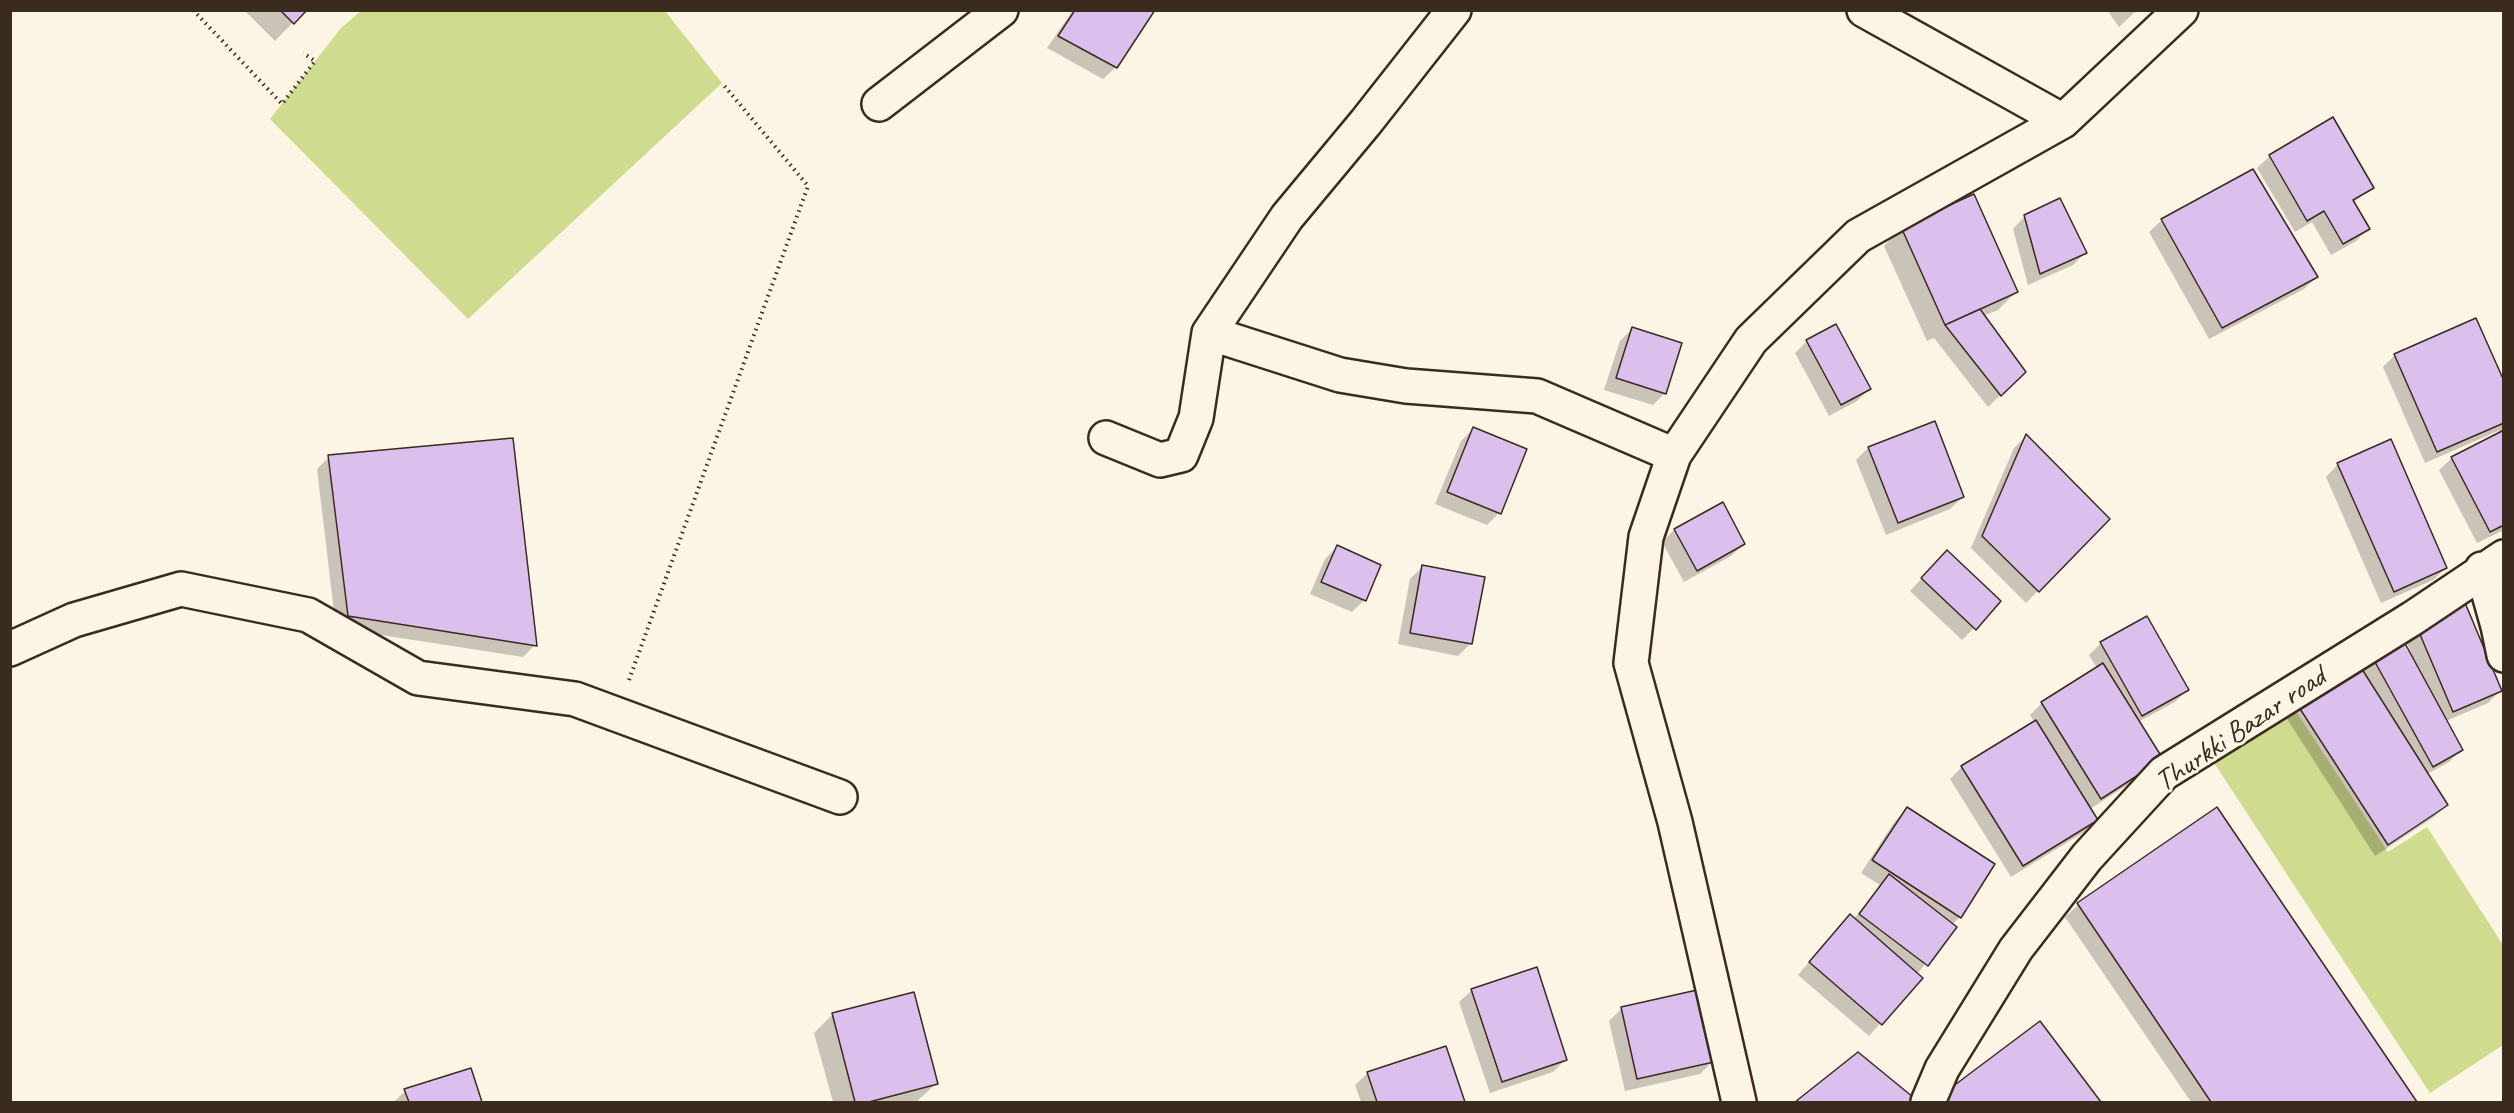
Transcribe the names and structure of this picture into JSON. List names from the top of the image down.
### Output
{
  "streets": {
    "street": ["Thurkki Bazar road"]
  }
}
